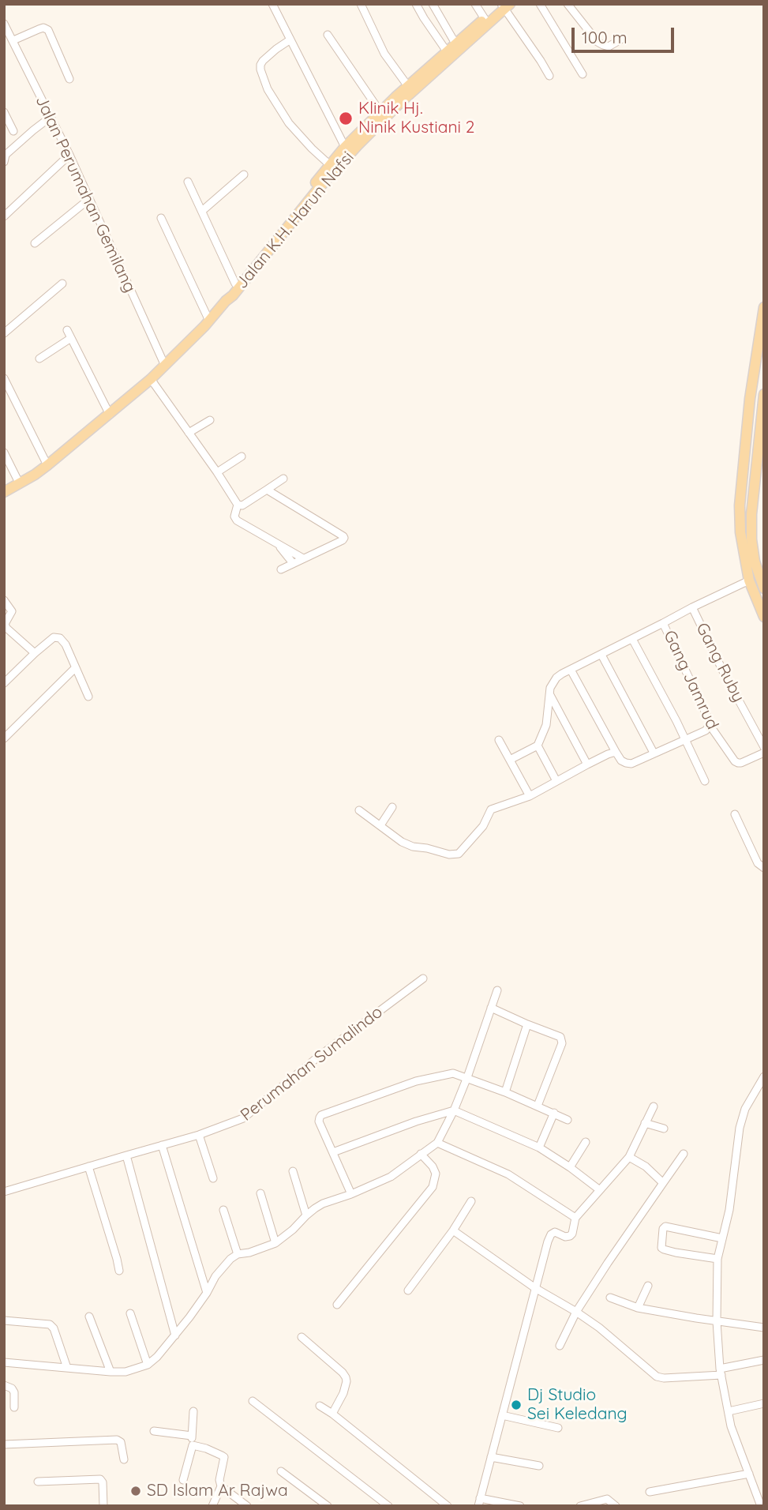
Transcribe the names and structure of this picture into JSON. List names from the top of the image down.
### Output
{
  "streets": {
    "main road": ["Jalan K.H. Harun Nafsi"],
    "street": [
      "Jalan Perumahan Gemilang",
      "Gang Ruby",
      "Gang Jamrud",
      "Perumahan Sumalindo"
    ]
  },
  "crossings": [
    ["Jalan Perumahan Gemilang", "Jalan K.H. Harun Nafsi"]
  ],
  "places": ["Klinik Hj. Ninik Kustiani 2", "Dj Studio Sei Keledang", "SD Islam Ar Rajwa"],
  "scale_bar": "100 m"
}
